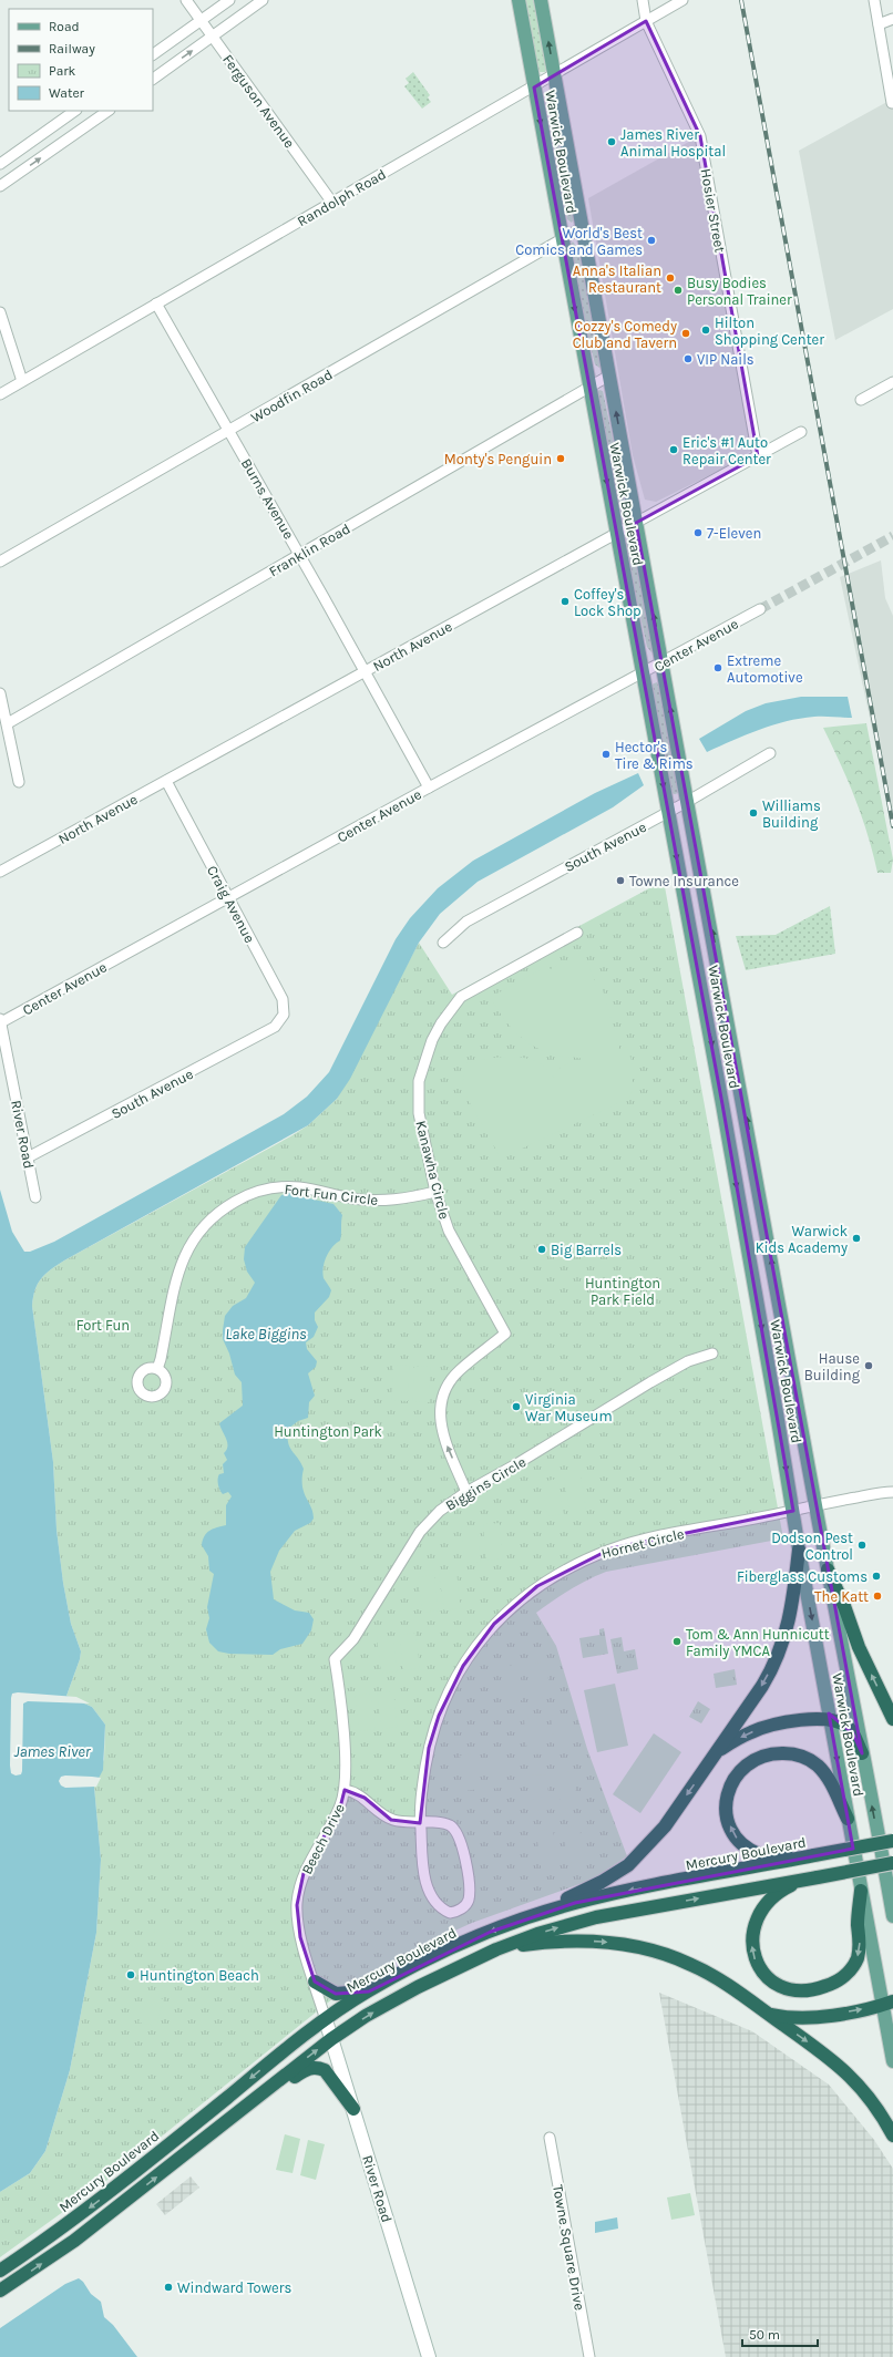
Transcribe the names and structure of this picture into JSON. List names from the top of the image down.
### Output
{
  "streets": {
    "highway": ["Mercury Boulevard"],
    "main road": ["Warwick Boulevard"],
    "street": [
      "Ferguson Avenue",
      "Randolph Road",
      "Hosier Street",
      "Woodfin Road",
      "Burns Avenue",
      "Franklin Road",
      "Center Avenue",
      "North Avenue",
      "South Avenue",
      "Craig Avenue",
      "River Road",
      "Kanawha Circle",
      "Fort Fun Circle",
      "Biggins Circle",
      "Hornet Circle",
      "Beech Drive",
      "Towne Square Drive"
    ]
  },
  "crossings": [
    ["Ferguson Avenue", "Randolph Road"],
    ["Warwick Boulevard", "Randolph Road"],
    ["Warwick Boulevard", "Woodfin Road"],
    ["Warwick Boulevard", "Franklin Road"],
    ["Warwick Boulevard", "Center Avenue"],
    ["Warwick Boulevard", "North Avenue"],
    ["Warwick Boulevard", "South Avenue"],
    ["Warwick Boulevard", "Hornet Circle"],
    ["Randolph Road", "Hosier Street"],
    ["Randolph Road", "Burns Avenue"],
    ["Hosier Street", "North Avenue"],
    ["Woodfin Road", "Burns Avenue"],
    ["Burns Avenue", "Franklin Road"],
    ["Burns Avenue", "Center Avenue"],
    ["Burns Avenue", "North Avenue"],
    ["Center Avenue", "Craig Avenue"],
    ["Center Avenue", "River Road"],
    ["North Avenue", "Craig Avenue"],
    ["South Avenue", "Craig Avenue"],
    ["South Avenue", "River Road"],
    ["River Road", "Beech Drive"],
    ["River Road", "Mercury Boulevard"],
    ["Kanawha Circle", "Fort Fun Circle"],
    ["Kanawha Circle", "Biggins Circle"],
    ["Biggins Circle", "Beech Drive"],
    ["Hornet Circle", "Beech Drive"],
    ["Beech Drive", "Mercury Boulevard"]
  ],
  "one_way": ["Kanawha Circle"],
  "water": ["Lake Biggins", "James River"],
  "parks": ["Huntington Park Field", "Fort Fun", "Huntington Park"],
  "places": [
    "James River Animal Hospital",
    "World's Best Comics and Games",
    "Anna's Italian Restaurant",
    "Busy Bodies Personal Trainer",
    "Hilton Shopping Center",
    "Cozzy's Comedy Club and Tavern",
    "VIP Nails",
    "Eric's #1 Auto Repair Center",
    "Monty's Penguin",
    "7-Eleven",
    "Coffey's Lock Shop",
    "Extreme Automotive",
    "Hector's Tire & Rims",
    "Williams Building",
    "Towne Insurance",
    "Warwick Kids Academy",
    "Big Barrels",
    "Hause Building",
    "Virginia War Museum",
    "Dodson Pest Control",
    "Fiberglass Customs",
    "The Katt",
    "Tom & Ann Hunnicutt Family YMCA",
    "Huntington Beach",
    "Windward Towers"
  ],
  "legend": [
    "Road",
    "Railway",
    "Park",
    "Water"
  ],
  "scale_bar": "50 m"
}
